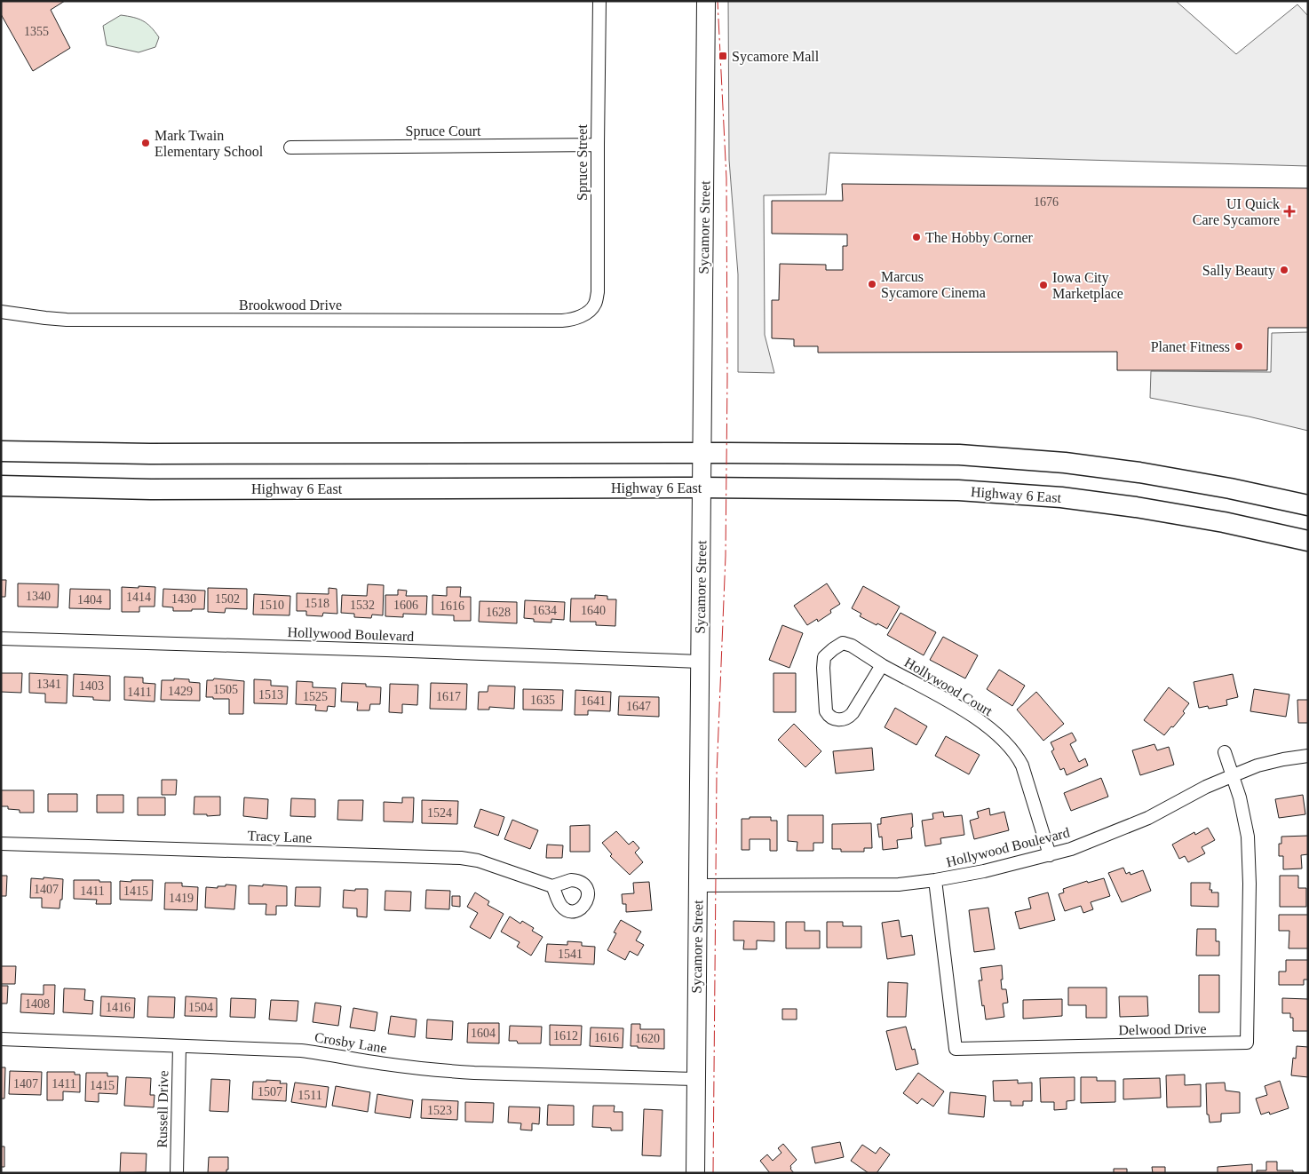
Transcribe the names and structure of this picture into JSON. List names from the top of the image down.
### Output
{
  "streets": {
    "main road": ["Highway 6 East"],
    "street": [
      "Spruce Court",
      "Spruce Street",
      "Sycamore Street",
      "Brookwood Drive",
      "Hollywood Boulevard",
      "Hollywood Court",
      "Tracy Lane",
      "Delwood Drive",
      "Crosby Lane",
      "Russell Drive"
    ]
  },
  "crossings": [
    ["Spruce Court", "Spruce Street"],
    ["Spruce Street", "Brookwood Drive"],
    ["Sycamore Street", "Highway 6 East"],
    ["Sycamore Street", "Hollywood Boulevard"],
    ["Sycamore Street", "Crosby Lane"],
    ["Hollywood Boulevard", "Hollywood Court"],
    ["Hollywood Boulevard", "Delwood Drive"],
    ["Crosby Lane", "Russell Drive"]
  ],
  "places": {
    "transit": ["Sycamore Mall"],
    "other": [
      "Mark Twain Elementary School",
      "The Hobby Corner",
      "Sally Beauty",
      "Marcus Sycamore Cinema",
      "Iowa City Marketplace",
      "Planet Fitness"
    ],
    "health": ["UI Quick Care Sycamore"]
  },
  "house_numbers": [
    "1355",
    "1676",
    "1340",
    "1414",
    "1430",
    "1502",
    "1404",
    "1518",
    "1510",
    "1532",
    "1606",
    "1616",
    "1634",
    "1640",
    "1628",
    "1341",
    "1403",
    "1505",
    "1429",
    "1411",
    "1513",
    "1525",
    "1617",
    "1635",
    "1641",
    "1647",
    "1524",
    "1407",
    "1411",
    "1415",
    "1419",
    "1541",
    "1408",
    "1416",
    "1504",
    "1604",
    "1612",
    "1616",
    "1620",
    "1407",
    "1411",
    "1415",
    "1507",
    "1511",
    "1523"
  ]
}
